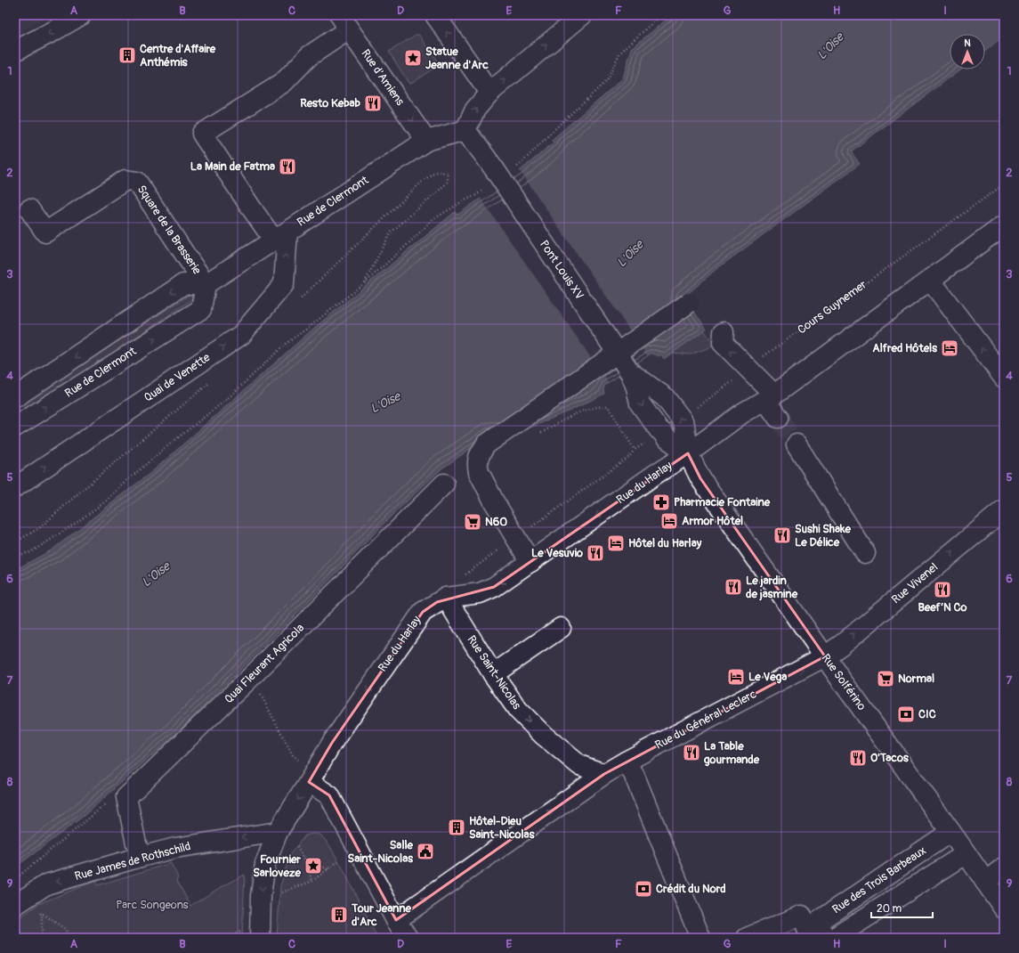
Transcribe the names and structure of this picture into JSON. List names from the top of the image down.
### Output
{
  "streets": {
    "street": [
      "Rue d'Amiens",
      "Rue de Clermont",
      "Square de la Brasserie",
      "Pont Louis XV",
      "Quai de Venette",
      "Rue du Harlay",
      "Rue Vivenel",
      "Quai Fleurant Agricola",
      "Rue Saint-Nicolas",
      "Rue Solférino",
      "Rue du Général Leclerc",
      "Rue James de Rothschild",
      "Rue des Trois Barbeaux"
    ],
    "path": ["Cours Guynemer"]
  },
  "crossings": [
    ["Rue d'Amiens", "Rue de Clermont"],
    ["Rue de Clermont", "Square de la Brasserie"],
    ["Rue de Clermont", "Pont Louis XV"],
    ["Rue de Clermont", "Quai de Venette"],
    ["Pont Louis XV", "Rue Solférino"],
    ["Cours Guynemer", "Rue Solférino"],
    ["Rue du Harlay", "Rue Saint-Nicolas"],
    ["Rue du Harlay", "Rue Solférino"],
    ["Rue du Harlay", "Rue James de Rothschild"],
    ["Rue Vivenel", "Rue Solférino"],
    ["Rue Vivenel", "Rue du Général Leclerc"],
    ["Rue Saint-Nicolas", "Rue du Général Leclerc"],
    ["Rue Solférino", "Rue du Général Leclerc"],
    ["Rue Solférino", "Rue des Trois Barbeaux"]
  ],
  "one_way": [
    "Quai de Venette",
    "Rue du Harlay",
    "Rue Vivenel",
    "Rue Saint-Nicolas",
    "Rue du Général Leclerc",
    "Rue James de Rothschild"
  ],
  "water": ["L'Oise"],
  "parks": ["Parc Songeons"],
  "places": {
    "building": ["Centre d'Affaire Anthémis", "Hôtel-Dieu Saint-Nicolas", "Tour Jeanne d'Arc"],
    "place": ["Statue Jeanne d'Arc", "Fournier Sarloveze"],
    "restaurant": [
      "Resto Kebab",
      "La Main de Fatma",
      "Sushi Shake Le Délice",
      "Le Vesuvio",
      "Le jardin de jasmine",
      "Beef’N Co",
      "La Table gourmande",
      "O'Tacos"
    ],
    "hotel": [
      "Alfred Hôtels",
      "Armor Hôtel",
      "Hôtel du Harlay",
      "Le Vega"
    ],
    "pharmacy": ["Pharmacie Fontaine"],
    "supermarket": ["N60", "Normal"],
    "bank": ["CIC", "Crédit du Nord"],
    "public building": ["Salle Saint-Nicolas"]
  },
  "scale_bar": "20 m",
  "north": "top",
  "grid": {
    "columns": [
      "A",
      "B",
      "C",
      "D",
      "E",
      "F",
      "G",
      "H",
      "I"
    ],
    "rows": [
      "1",
      "2",
      "3",
      "4",
      "5",
      "6",
      "7",
      "8",
      "9"
    ]
  }
}
